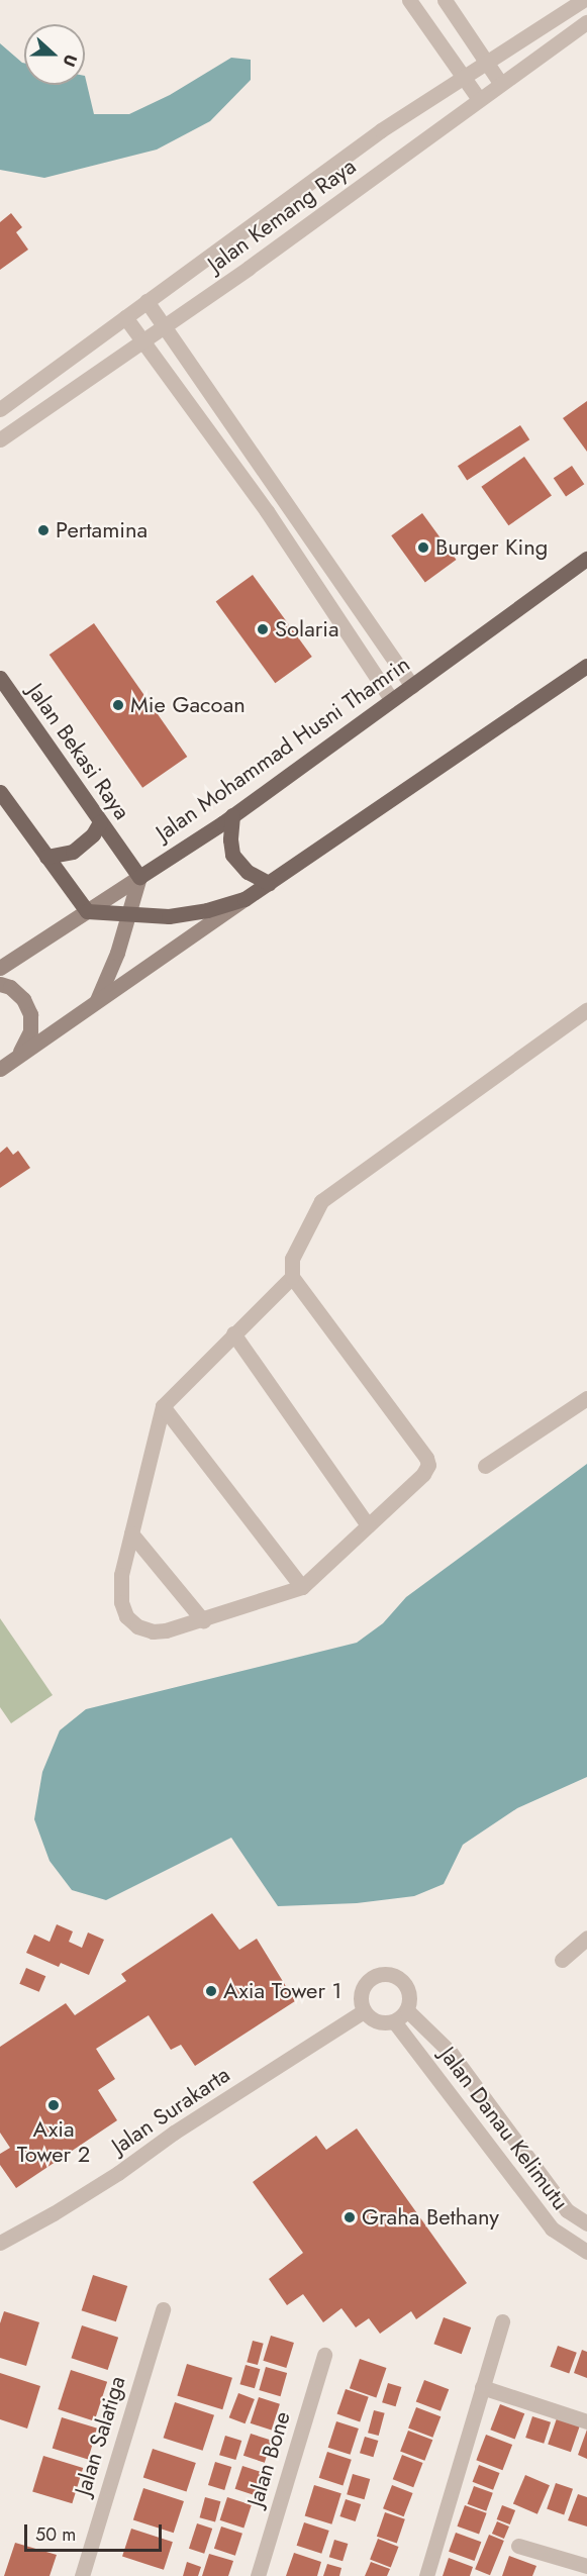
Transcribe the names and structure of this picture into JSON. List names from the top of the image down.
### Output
{
  "streets": {
    "main road": ["Jalan Mohammad Husni Thamrin", "Jalan Bekasi Raya"],
    "street": [
      "Jalan Kemang Raya",
      "Jalan Surakarta",
      "Jalan Danau Kelimutu",
      "Jalan Salatiga",
      "Jalan Bone"
    ]
  },
  "crossings": [
    ["Jalan Mohammad Husni Thamrin", "Jalan Bekasi Raya"],
    ["Jalan Surakarta", "Jalan Danau Kelimutu"]
  ],
  "places": [
    "Pertamina",
    "Burger King",
    "Solaria",
    "Mie Gacoan",
    "Axia Tower 1",
    "Axia Tower 2",
    "Graha Bethany"
  ],
  "scale_bar": "50 m",
  "north": "right"
}
